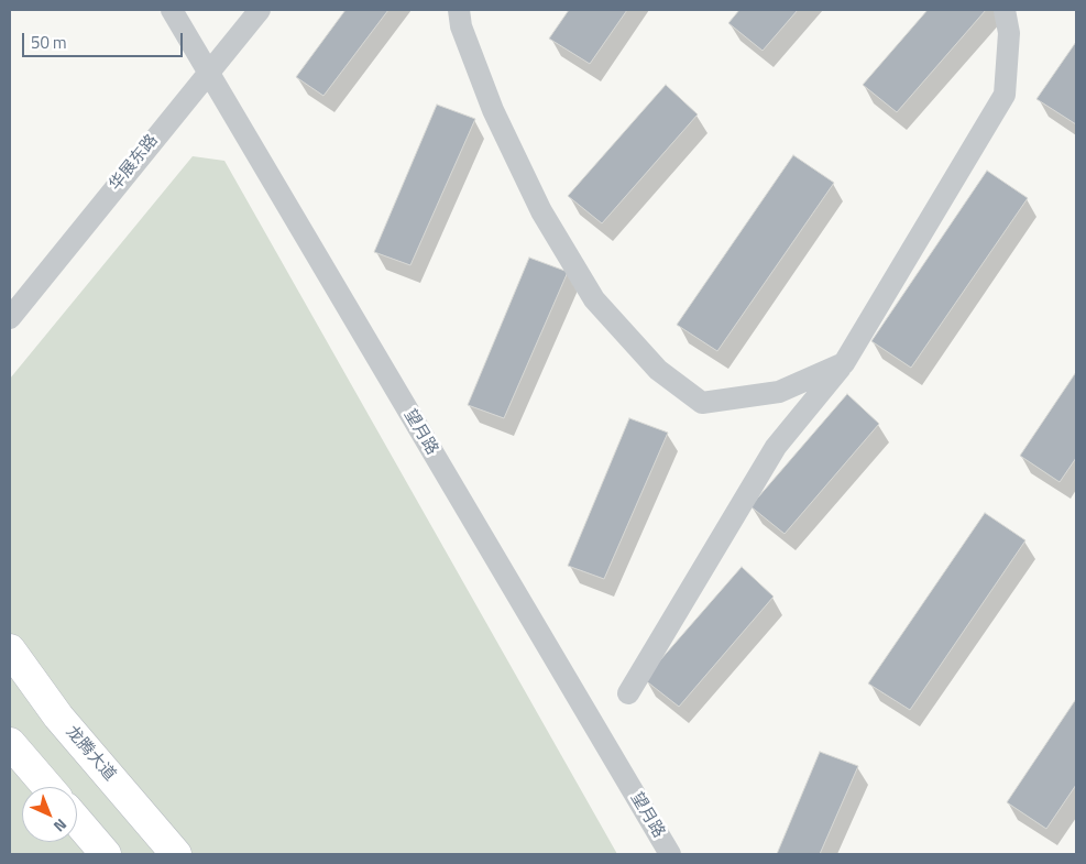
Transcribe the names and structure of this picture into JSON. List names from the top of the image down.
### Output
{
  "streets": {
    "main road": ["龙腾大道"],
    "street": ["华展东路", "望月路"]
  },
  "crossings": [
    ["华展东路", "望月路"]
  ],
  "scale_bar": "50 m",
  "north": "bottom right"
}
